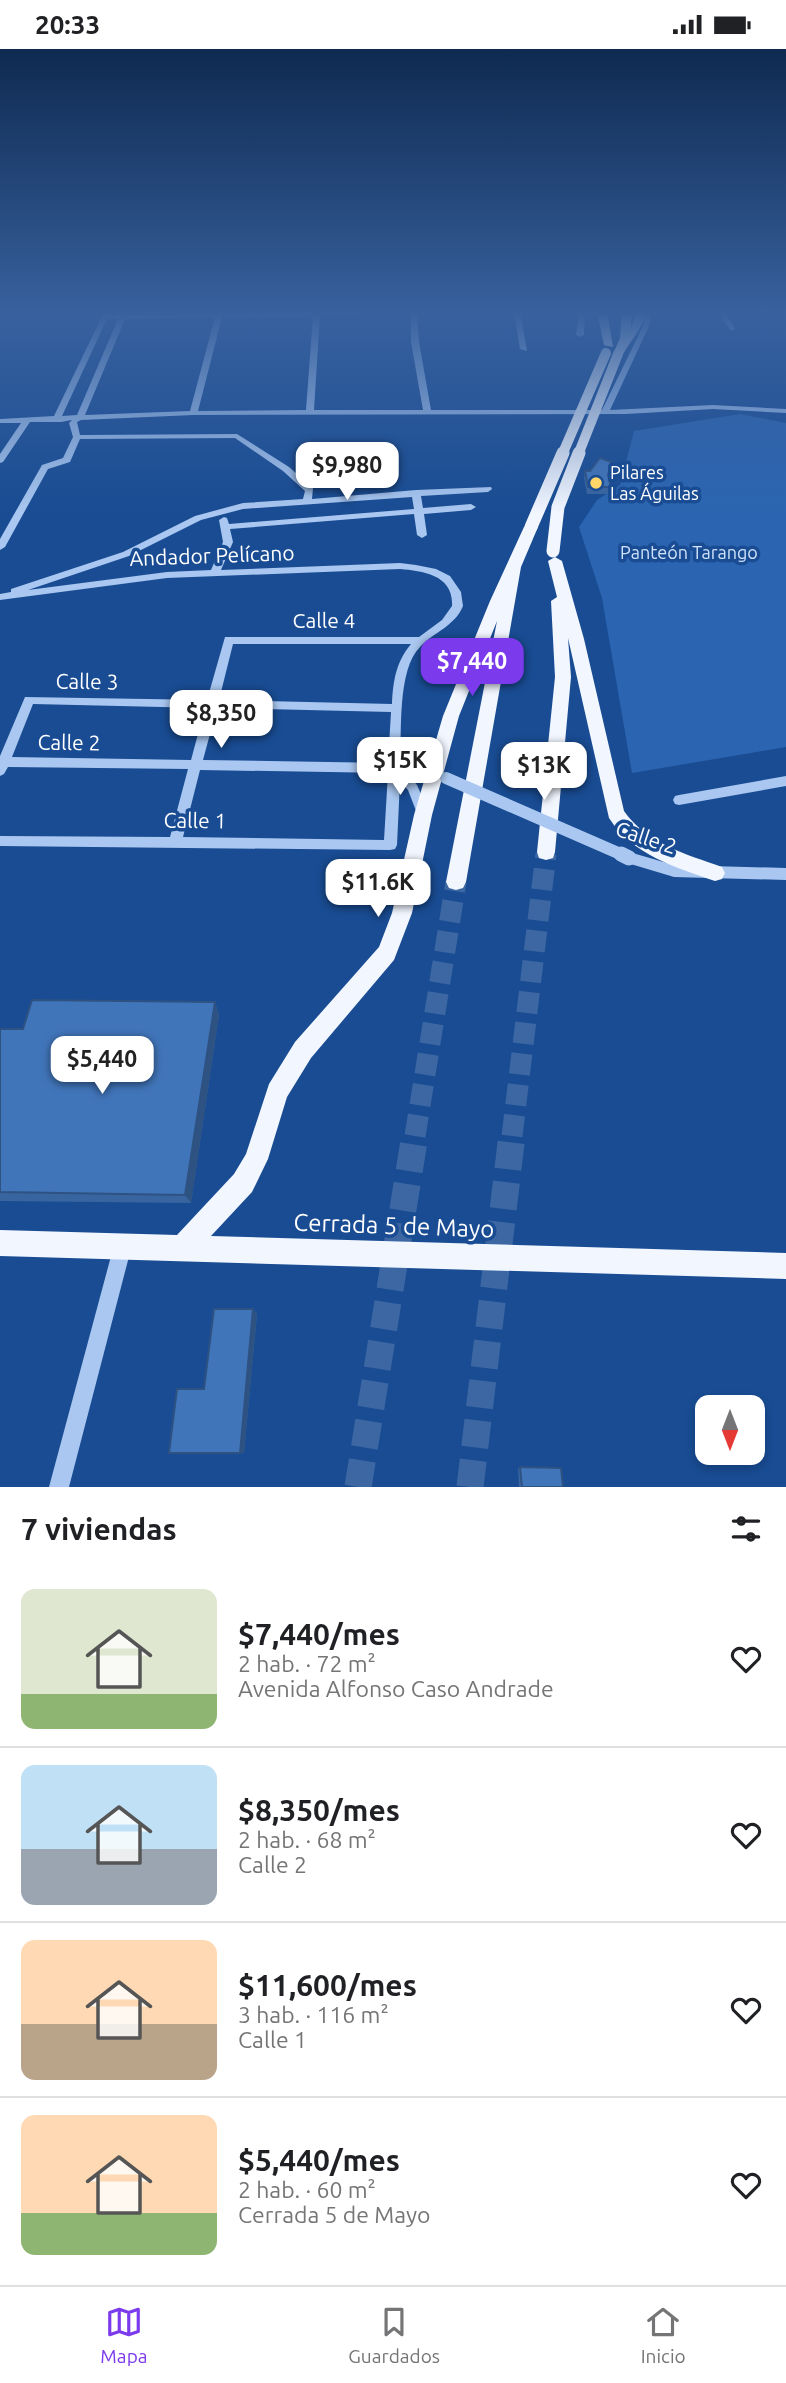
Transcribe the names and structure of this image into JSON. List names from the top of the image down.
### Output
{
  "streets": {
    "main road": ["Cerrada 5 de Mayo"],
    "street": [
      "Andador Pelícano",
      "Calle 4",
      "Calle 3",
      "Calle 2",
      "Calle 1"
    ]
  },
  "crossings": [
    ["Andador Pelícano", "Calle 4"],
    ["Calle 4", "Calle 3"],
    ["Calle 3", "Calle 2"],
    ["Calle 2", "Calle 1"]
  ],
  "parks": ["Panteón Tarango"],
  "places": ["Pilares Las Águilas"],
  "north": "bottom",
  "page": {
    "status": "20:33",
    "price": [
      "$9,980",
      "$7,440",
      "$8,350",
      "$15K",
      "$13K",
      "$11.6K",
      "$5,440"
    ],
    "heading": "7 viviendas",
    "list": [
      {
        "name": "$7,440/mes",
        "note": "2 hab. · 72 m² · Avenida Alfonso Caso Andrade"
      },
      {
        "name": "$8,350/mes",
        "note": "2 hab. · 68 m² · Calle 2"
      },
      {
        "name": "$11,600/mes",
        "note": "3 hab. · 116 m² · Calle 1"
      },
      {
        "name": "$5,440/mes",
        "note": "2 hab. · 60 m² · Cerrada 5 de Mayo"
      }
    ],
    "tabs": ["Mapa", "Guardados", "Inicio"]
  }
}
